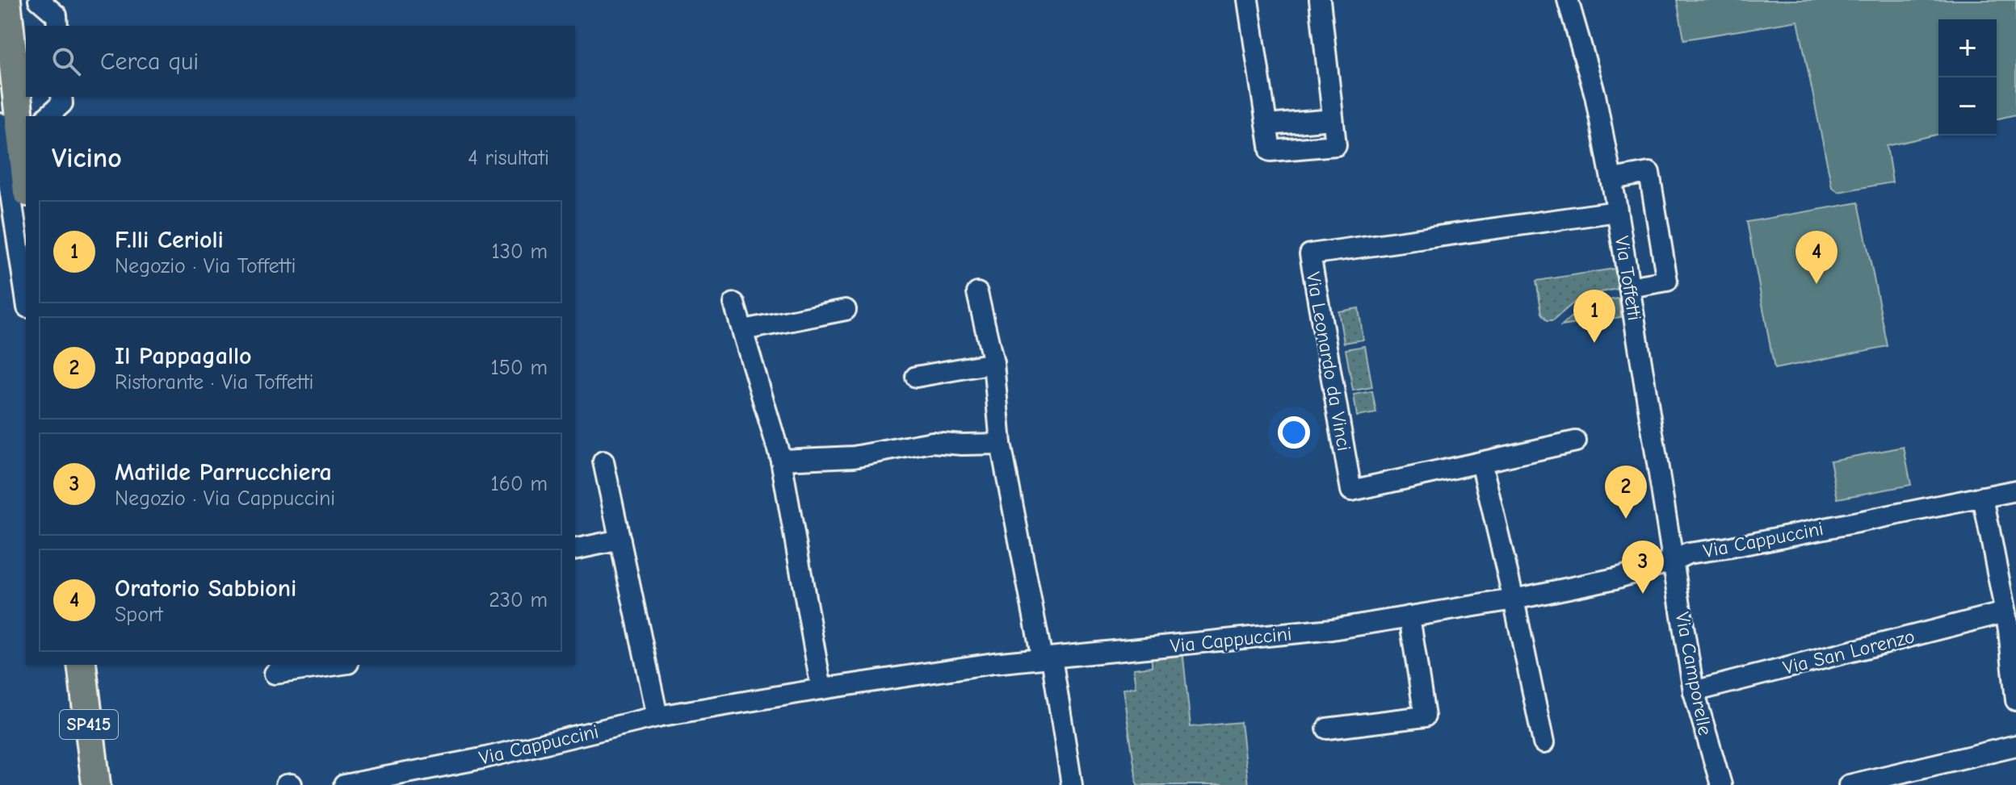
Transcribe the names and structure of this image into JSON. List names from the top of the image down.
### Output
{
  "streets": {
    "highway": ["SP415"],
    "street": [
      "Via Toffetti",
      "Via Leonardo da Vinci",
      "Via Cappuccini",
      "Via San Lorenzo",
      "Via Camporelle"
    ]
  },
  "crossings": [
    ["Via Toffetti", "Via Leonardo da Vinci"],
    ["Via Toffetti", "Via Cappuccini"],
    ["Via Toffetti", "Via Camporelle"],
    ["Via Cappuccini", "Via Camporelle"],
    ["Via San Lorenzo", "Via Camporelle"]
  ],
  "page": {
    "map_buttons": ["+", "−"],
    "search": "Cerca qui",
    "heading": ["Vicino", "4 risultati"],
    "list": [
      {
        "mark": "1",
        "name": "F.lli Cerioli",
        "note": "Negozio · Via Toffetti",
        "value": "130 m"
      },
      {
        "mark": "2",
        "name": "Il Pappagallo",
        "note": "Ristorante · Via Toffetti",
        "value": "150 m"
      },
      {
        "mark": "3",
        "name": "Matilde Parrucchiera",
        "note": "Negozio · Via Cappuccini",
        "value": "160 m"
      },
      {
        "mark": "4",
        "name": "Oratorio Sabbioni",
        "note": "Sport",
        "value": "230 m"
      }
    ],
    "pins": [
      "4",
      "1",
      "2",
      "3"
    ]
  }
}
